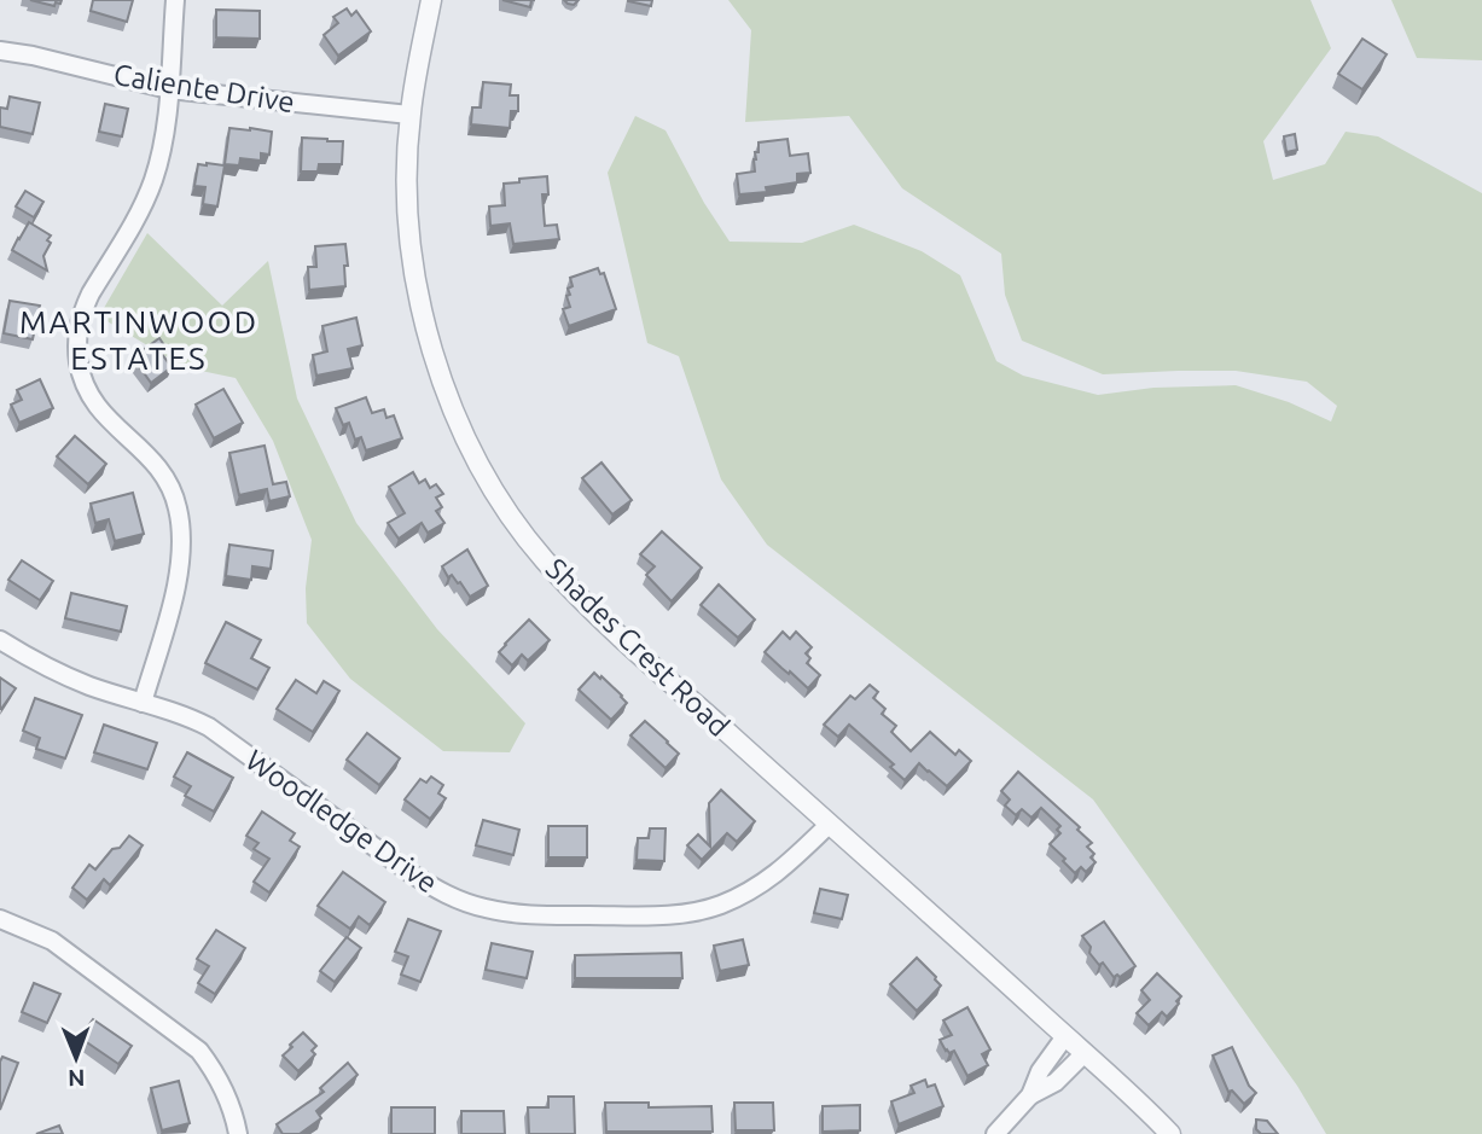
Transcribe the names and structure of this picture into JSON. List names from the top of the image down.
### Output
{
  "streets": {
    "street": ["Caliente Drive", "Shades Crest Road", "Woodledge Drive"]
  },
  "crossings": [
    ["Caliente Drive", "Shades Crest Road"],
    ["Shades Crest Road", "Woodledge Drive"]
  ],
  "districts": ["MARTINWOOD ESTATES"],
  "north": "bottom"
}
